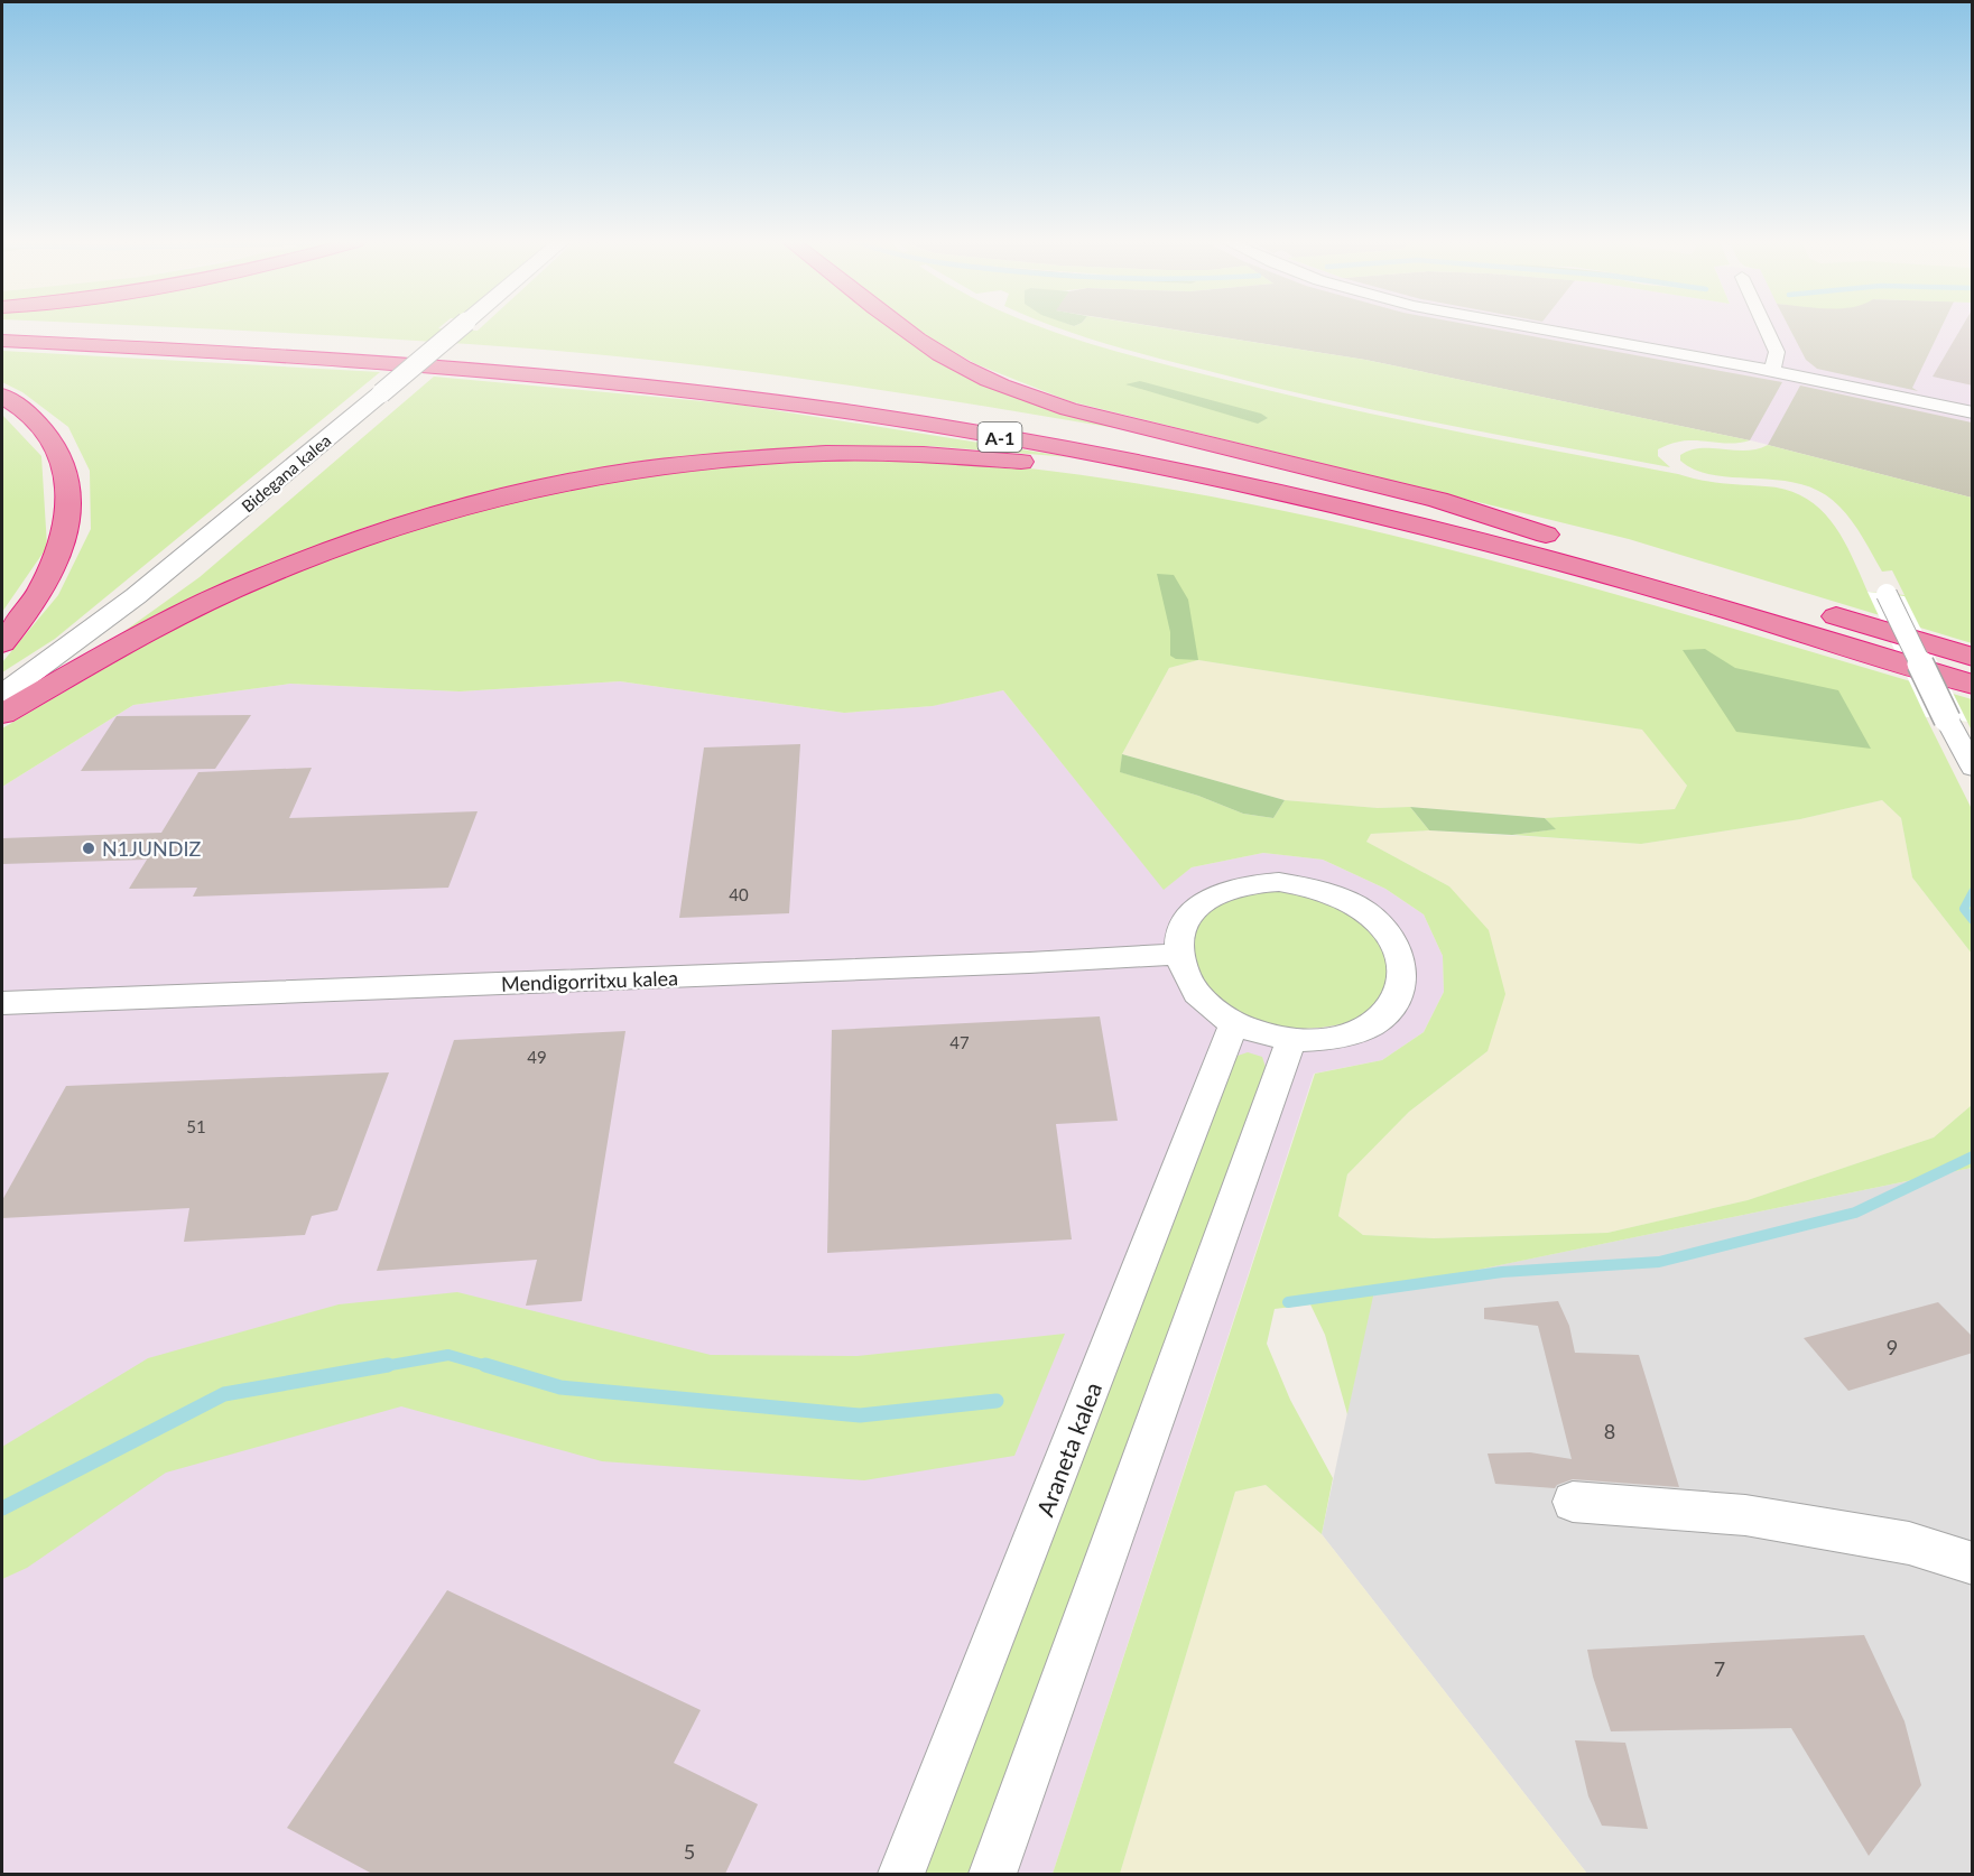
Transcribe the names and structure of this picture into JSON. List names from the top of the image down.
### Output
{
  "streets": {
    "highway": ["A-1"],
    "street": ["Bidegana kalea", "Mendigorritxu kalea", "Araneta kalea"]
  },
  "crossings": [
    ["Mendigorritxu kalea", "Araneta kalea"]
  ],
  "places": ["N1JUNDIZ"],
  "house_numbers": [
    "40",
    "47",
    "49",
    "51",
    "9",
    "8",
    "7",
    "5"
  ]
}
